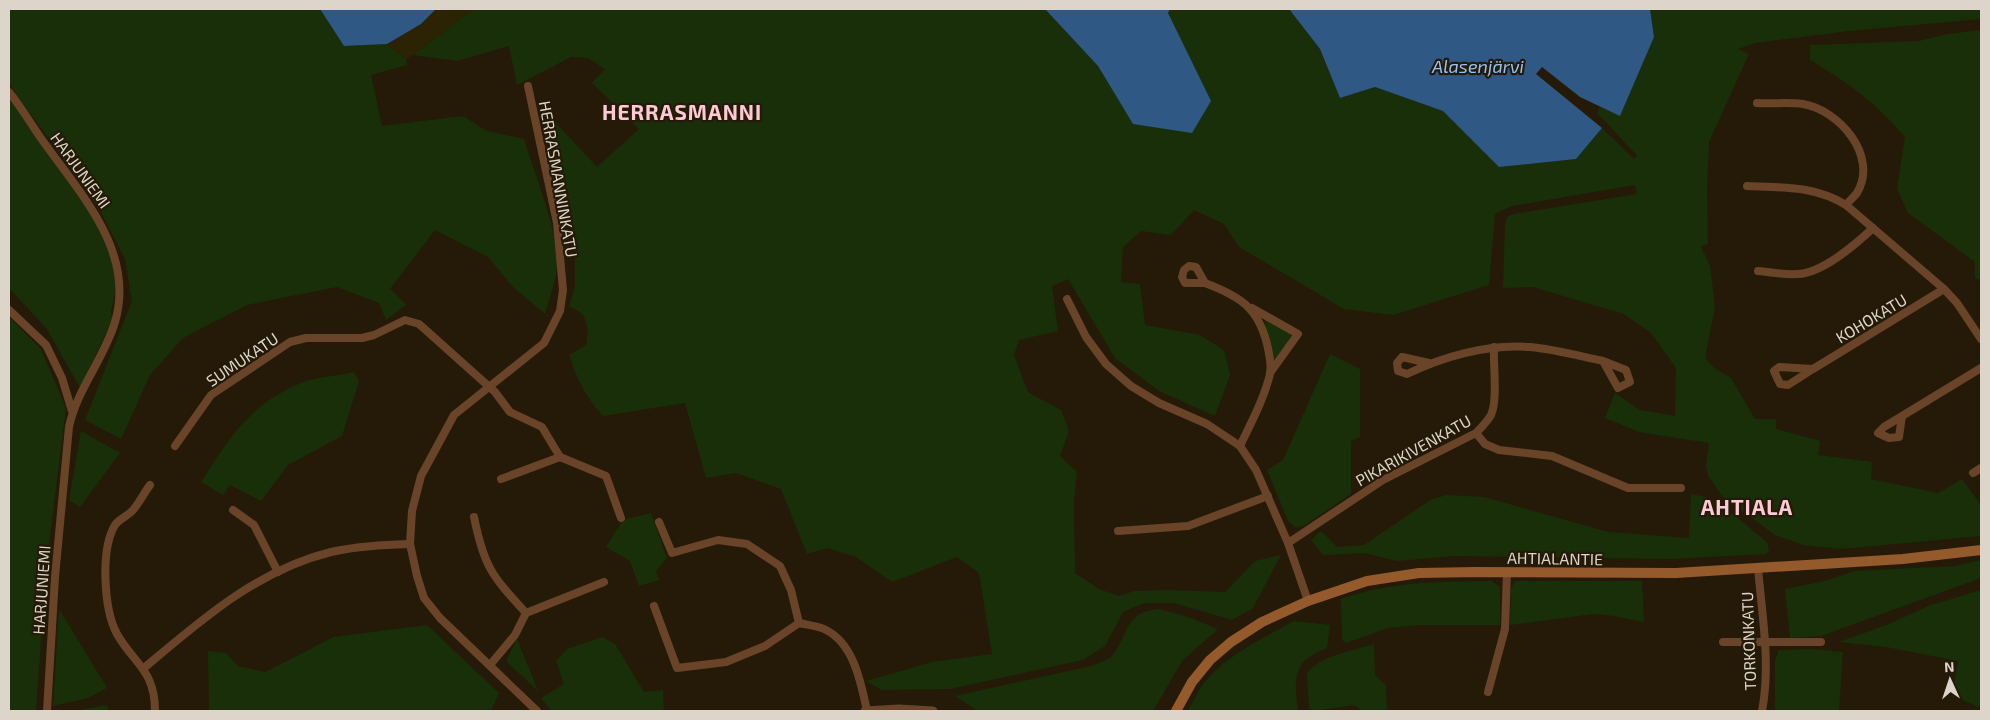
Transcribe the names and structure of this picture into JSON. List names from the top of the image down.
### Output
{
  "streets": {
    "main road": ["AHTIALANTIE"],
    "street": [
      "HARJUNIEMI",
      "HERRASMANNINKATU",
      "KOHOKATU",
      "SUMUKATU",
      "PIKARIKIVENKATU",
      "TORKONKATU"
    ]
  },
  "crossings": [
    ["HERRASMANNINKATU", "SUMUKATU"],
    ["AHTIALANTIE", "TORKONKATU"]
  ],
  "districts": ["HERRASMANNI", "AHTIALA"],
  "water": ["Alasenjärvi"],
  "north": "top"
}
